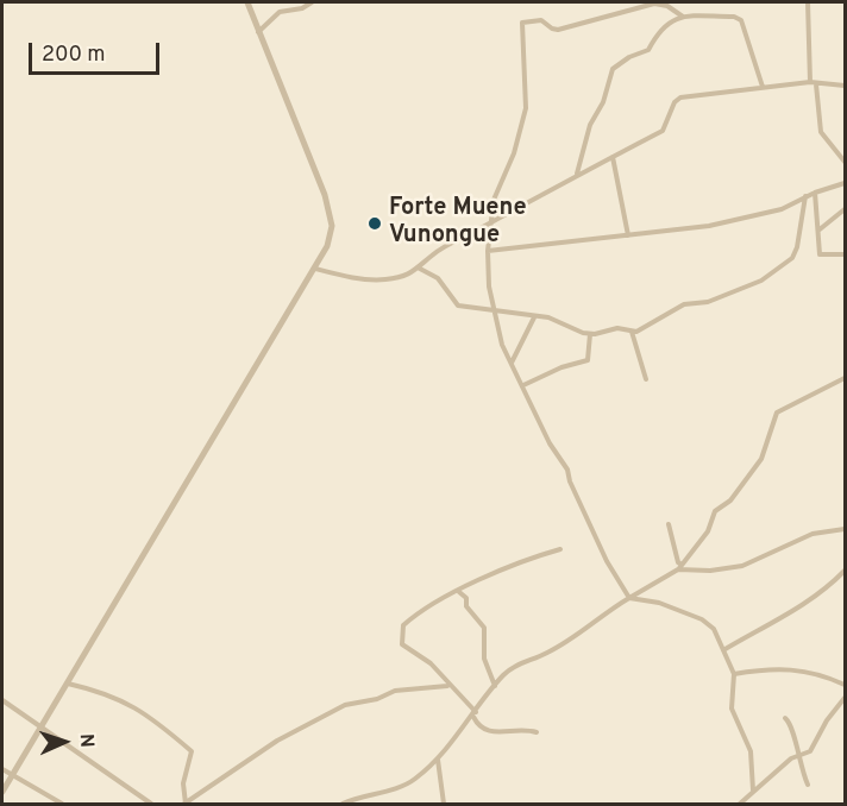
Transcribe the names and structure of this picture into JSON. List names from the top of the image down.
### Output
{
  "places": ["Forte Muene Vunongue"],
  "scale_bar": "200 m",
  "north": "right"
}
